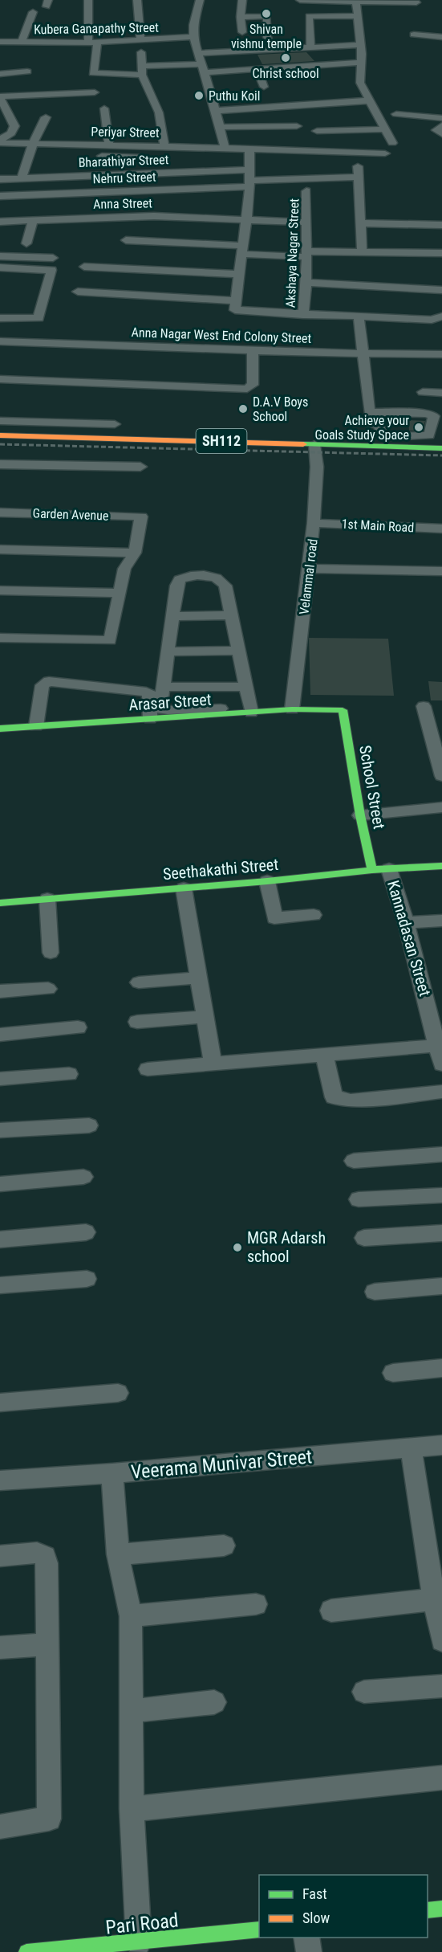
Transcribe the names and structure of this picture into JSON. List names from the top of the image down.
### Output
{
  "streets": {
    "main road": [
      "SH112",
      "Arasar Street",
      "School Street",
      "Seethakathi Street",
      "Pari Road"
    ],
    "street": [
      "Kubera Ganapathy Street",
      "Periyar Street",
      "Bharathiyar Street",
      "Nehru Street",
      "Anna Street",
      "Akshaya Nagar Street",
      "Anna Nagar West End Colony Street",
      "Garden Avenue",
      "1st Main Road",
      "Velammal road",
      "Kannadasan Street",
      "Veerama Munivar Street"
    ]
  },
  "crossings": [
    ["Anna Street", "Akshaya Nagar Street"],
    ["SH112", "Velammal road"],
    ["1st Main Road", "Velammal road"],
    ["Velammal road", "Arasar Street"],
    ["Arasar Street", "School Street"],
    ["School Street", "Seethakathi Street"],
    ["Seethakathi Street", "Kannadasan Street"]
  ],
  "places": [
    "Shivan vishnu temple",
    "Christ school",
    "Puthu Koil",
    "D.A.V Boys School",
    "Achieve your Goals Study Space",
    "MGR Adarsh school"
  ],
  "legend": ["Fast", "Slow"]
}
